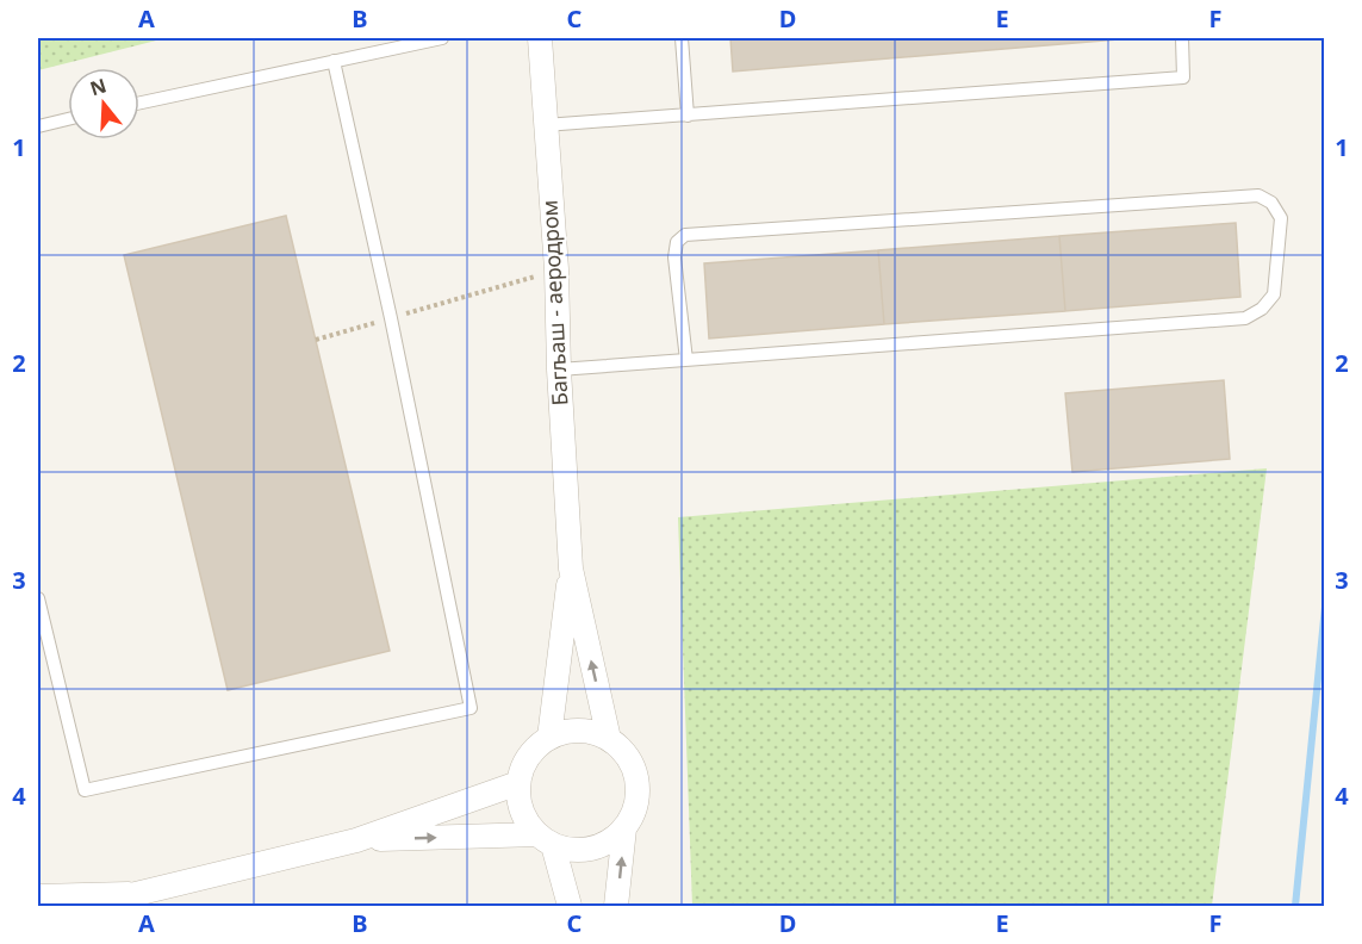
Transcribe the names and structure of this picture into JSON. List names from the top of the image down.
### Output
{
  "streets": {
    "street": ["Багљаш - аеродром"]
  },
  "north": "top",
  "grid": {
    "columns": [
      "A",
      "B",
      "C",
      "D",
      "E",
      "F"
    ],
    "rows": [
      "1",
      "2",
      "3",
      "4"
    ]
  }
}
